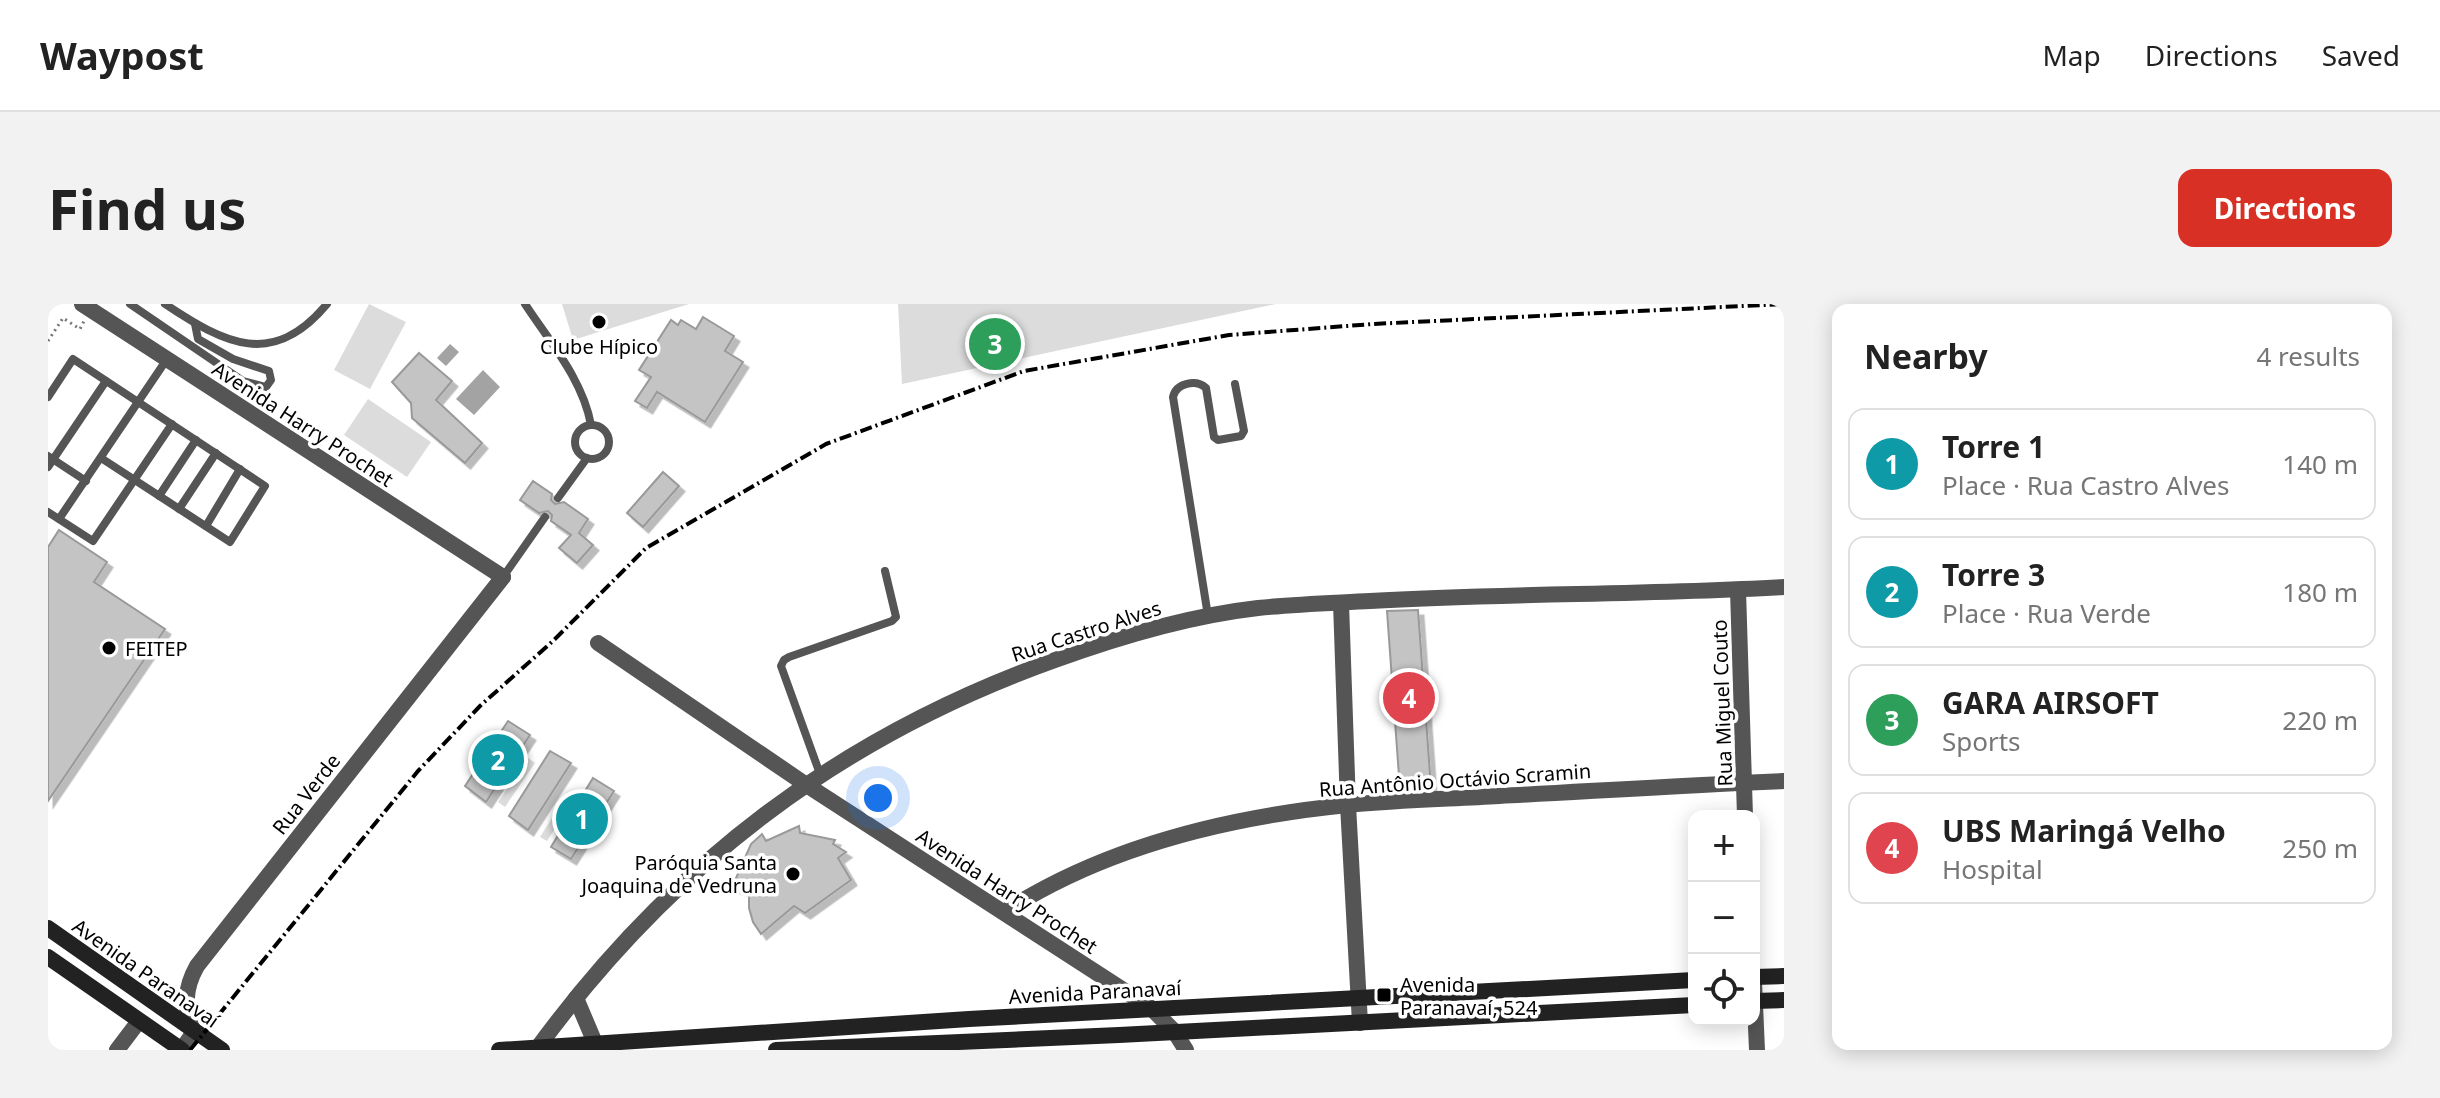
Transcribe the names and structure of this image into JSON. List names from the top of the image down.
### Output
{
  "streets": {
    "main road": ["Avenida Paranavaí"],
    "street": [
      "Avenida Harry Prochet",
      "Rua Castro Alves",
      "Rua Miguel Couto",
      "Rua Antônio Octávio Scramin",
      "Rua Verde"
    ]
  },
  "crossings": [
    ["Avenida Harry Prochet", "Rua Castro Alves"],
    ["Avenida Harry Prochet", "Rua Antônio Octávio Scramin"],
    ["Avenida Harry Prochet", "Rua Verde"],
    ["Avenida Harry Prochet", "Avenida Paranavaí"],
    ["Rua Castro Alves", "Rua Miguel Couto"],
    ["Rua Castro Alves", "Avenida Paranavaí"],
    ["Rua Miguel Couto", "Rua Antônio Octávio Scramin"],
    ["Rua Verde", "Avenida Paranavaí"]
  ],
  "places": {
    "other": ["Clube Hípico", "FEITEP", "Paróquia Santa Joaquina de Vedruna"],
    "transit": ["Avenida Paranavaí, 524"]
  },
  "page": {
    "header": "Waypost",
    "nav": ["Map", "Directions", "Saved"],
    "buttons": "Directions",
    "title": "Find us",
    "heading": ["Nearby", "4 results"],
    "pins": [
      "3",
      "4",
      "2",
      "1"
    ],
    "list": [
      {
        "mark": "1",
        "name": "Torre 1",
        "note": "Place · Rua Castro Alves",
        "value": "140 m"
      },
      {
        "mark": "2",
        "name": "Torre 3",
        "note": "Place · Rua Verde",
        "value": "180 m"
      },
      {
        "mark": "3",
        "name": "GARA AIRSOFT",
        "note": "Sports",
        "value": "220 m"
      },
      {
        "mark": "4",
        "name": "UBS Maringá Velho",
        "note": "Hospital",
        "value": "250 m"
      }
    ],
    "map_buttons": ["+", "−"]
  }
}
